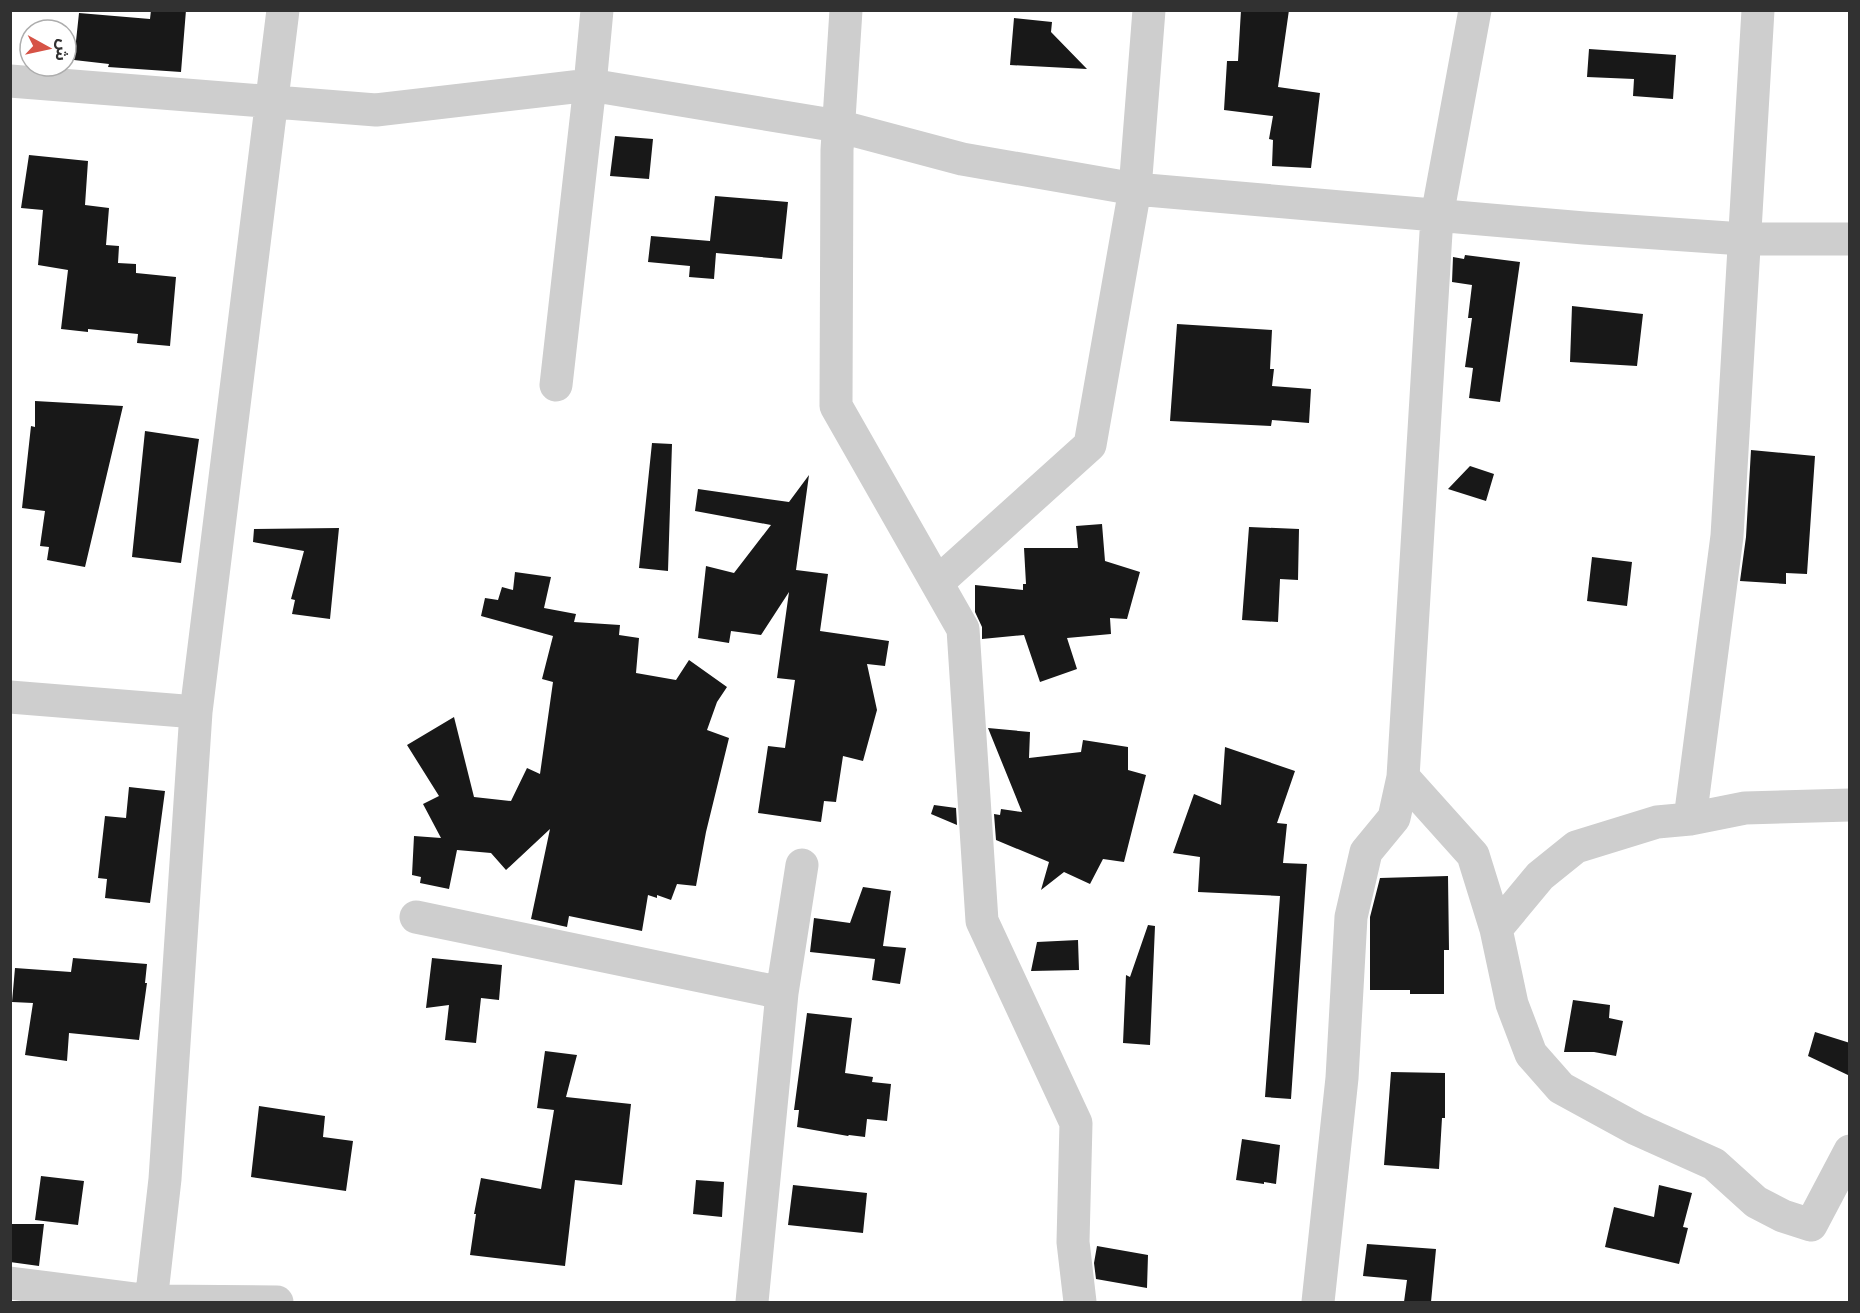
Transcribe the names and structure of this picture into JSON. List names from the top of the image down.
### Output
{
  "north": "right"
}
